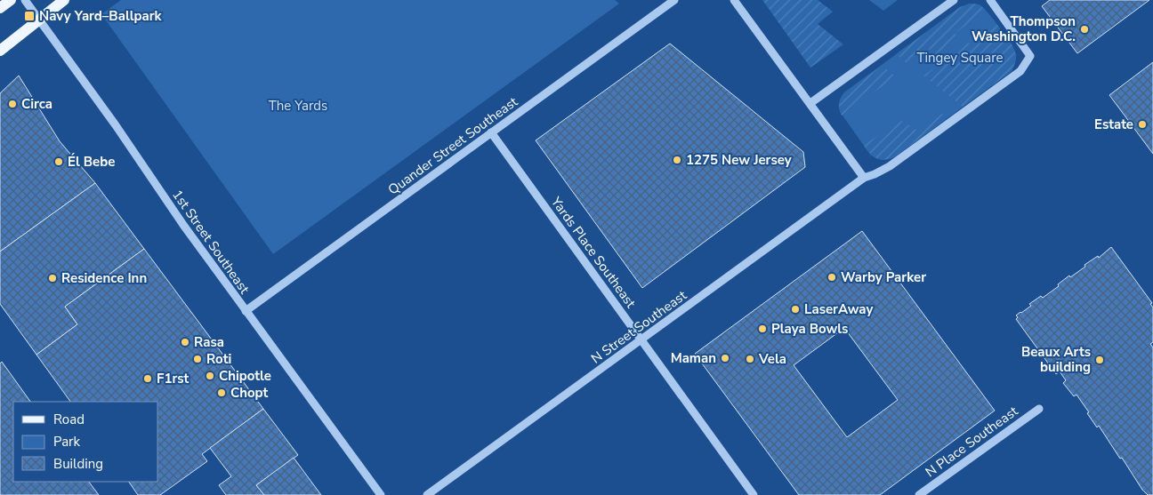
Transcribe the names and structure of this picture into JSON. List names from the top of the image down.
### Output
{
  "streets": {
    "street": [
      "Quander Street Southeast",
      "1st Street Southeast",
      "Yards Place Southeast",
      "N Street Southeast",
      "N Place Southeast"
    ]
  },
  "crossings": [
    ["Quander Street Southeast", "1st Street Southeast"],
    ["Quander Street Southeast", "Yards Place Southeast"],
    ["Yards Place Southeast", "N Street Southeast"]
  ],
  "parks": ["Tingey Square", "The Yards"],
  "places": {
    "transit": ["Navy Yard–Ballpark"],
    "other": [
      "Thompson Washington D.C.",
      "Circa",
      "Estate",
      "1275 New Jersey",
      "Él Bebe",
      "Warby Parker",
      "Residence Inn",
      "LaserAway",
      "Playa Bowls",
      "Rasa",
      "Maman",
      "Roti",
      "Vela",
      "Beaux Arts building",
      "Chipotle",
      "F1rst",
      "Chopt"
    ]
  },
  "legend": ["Road", "Park", "Building"]
}
